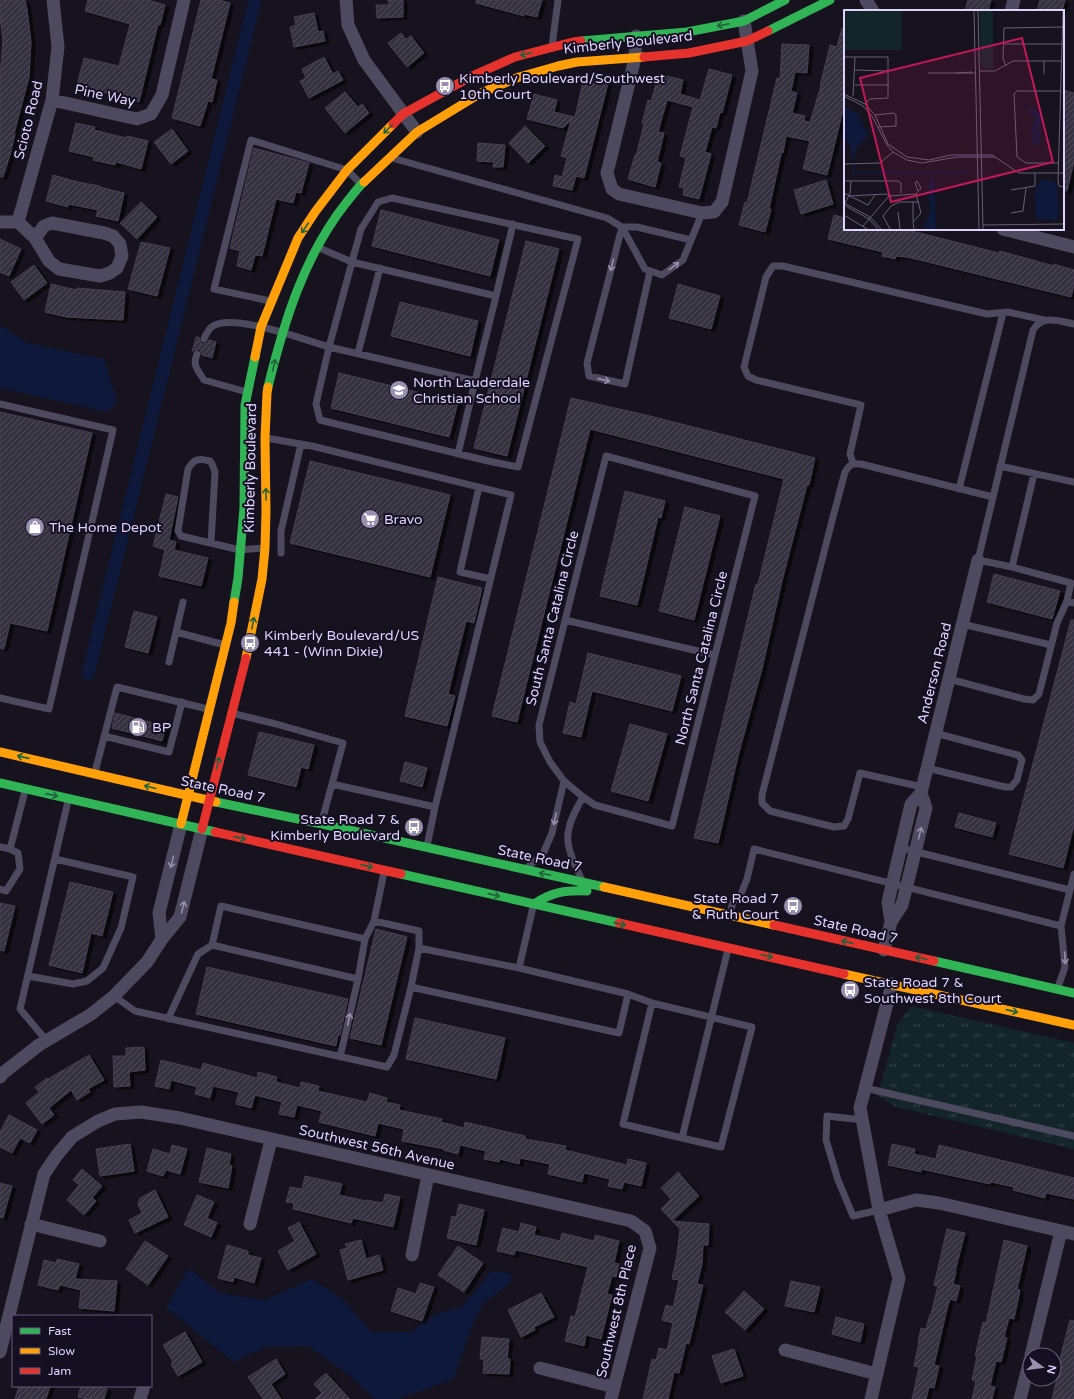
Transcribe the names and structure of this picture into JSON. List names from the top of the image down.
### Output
{
  "streets": {
    "street": [
      "Kimberly Boulevard",
      "Pine Way",
      "Scioto Road",
      "Anderson Road",
      "State Road 7",
      "Southwest 56th Avenue",
      "Southwest 8th Place"
    ],
    "lane": ["South Santa Catalina Circle", "North Santa Catalina Circle"]
  },
  "crossings": [
    ["Kimberly Boulevard", "State Road 7"],
    ["Pine Way", "Scioto Road"],
    ["South Santa Catalina Circle", "North Santa Catalina Circle"],
    ["Anderson Road", "State Road 7"],
    ["Southwest 56th Avenue", "Southwest 8th Place"]
  ],
  "places": {
    "bus stop": [
      "Kimberly Boulevard/Southwest 10th Court",
      "Kimberly Boulevard/US 441 - (Winn Dixie)",
      "State Road 7 & Kimberly Boulevard",
      "State Road 7 & Ruth Court",
      "State Road 7 & Southwest 8th Court"
    ],
    "school or university": ["North Lauderdale Christian School"],
    "supermarket": ["Bravo"],
    "shop": ["The Home Depot"],
    "fuel station": ["BP"]
  },
  "legend": ["Fast", "Slow", "Jam"],
  "north": "right"
}
